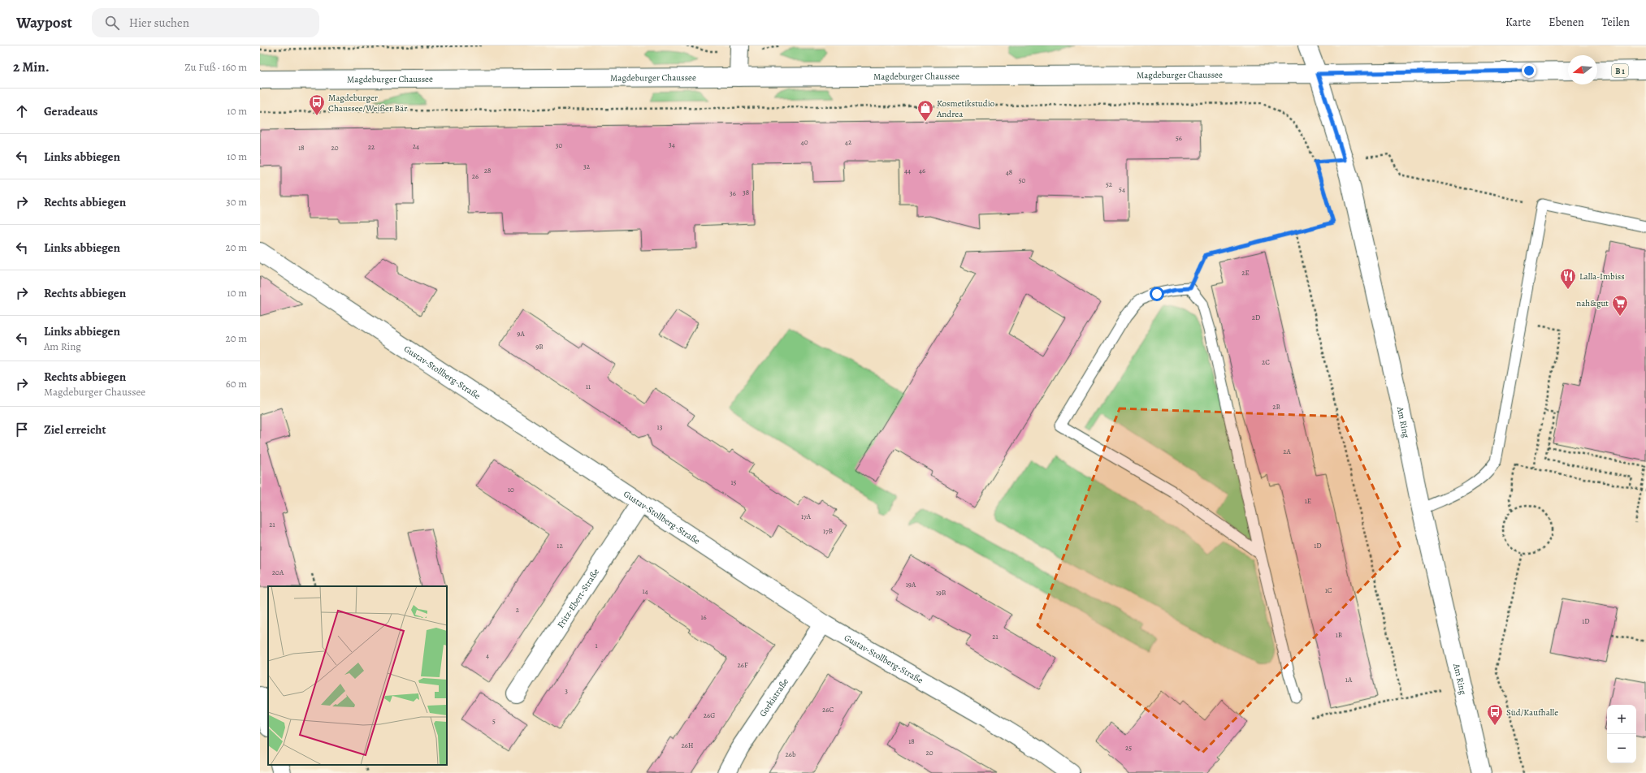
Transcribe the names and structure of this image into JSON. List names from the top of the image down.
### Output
{
  "streets": {
    "street": [
      "B 1",
      "Magdeburger Chaussee",
      "Gustav-Stollberg-Straße",
      "Am Ring",
      "Fritz-Ebert-Straße",
      "Gorkistraße"
    ]
  },
  "crossings": [
    ["Magdeburger Chaussee", "Am Ring"],
    ["Gustav-Stollberg-Straße", "Fritz-Ebert-Straße"],
    ["Gustav-Stollberg-Straße", "Gorkistraße"]
  ],
  "places": {
    "bus stop": ["Magdeburger Chaussee/Weißer Bär", "Süd/Kaufhalle"],
    "shop": ["Kosmetikstudio Andrea"],
    "restaurant": ["Lalla-Imbiss"],
    "supermarket": ["nah&gut"]
  },
  "house_numbers": [
    "56",
    "40",
    "42",
    "34",
    "30",
    "24",
    "22",
    "18",
    "20",
    "32",
    "28",
    "44",
    "46",
    "48",
    "26",
    "50",
    "52",
    "54",
    "38",
    "36",
    "2E",
    "2D",
    "9A",
    "9B",
    "2C",
    "11",
    "2B",
    "13",
    "2A",
    "15",
    "10",
    "1E",
    "17A",
    "21",
    "17B",
    "12",
    "1D",
    "20A",
    "19A",
    "1C",
    "14",
    "19B",
    "2",
    "16",
    "1D",
    "1B",
    "21",
    "1",
    "4",
    "26F",
    "1A",
    "3",
    "26C",
    "26G",
    "5",
    "18",
    "26H",
    "25",
    "20",
    "26b"
  ],
  "north": "left",
  "page": {
    "header": "Waypost",
    "search": "Hier suchen",
    "nav": ["Karte", "Ebenen", "Teilen"],
    "heading": ["2 Min.", "Zu Fuß · 160 m"],
    "list": [
      ["Geradeaus", "10 m"],
      ["Links abbiegen", "10 m"],
      ["Rechts abbiegen", "30 m"],
      ["Links abbiegen", "20 m"],
      ["Rechts abbiegen", "10 m"],
      ["Links abbiegen", "Am Ring", "20 m"],
      ["Rechts abbiegen", "Magdeburger Chaussee", "60 m"],
      "Ziel erreicht"
    ],
    "map_buttons": ["+", "−"]
  }
}
